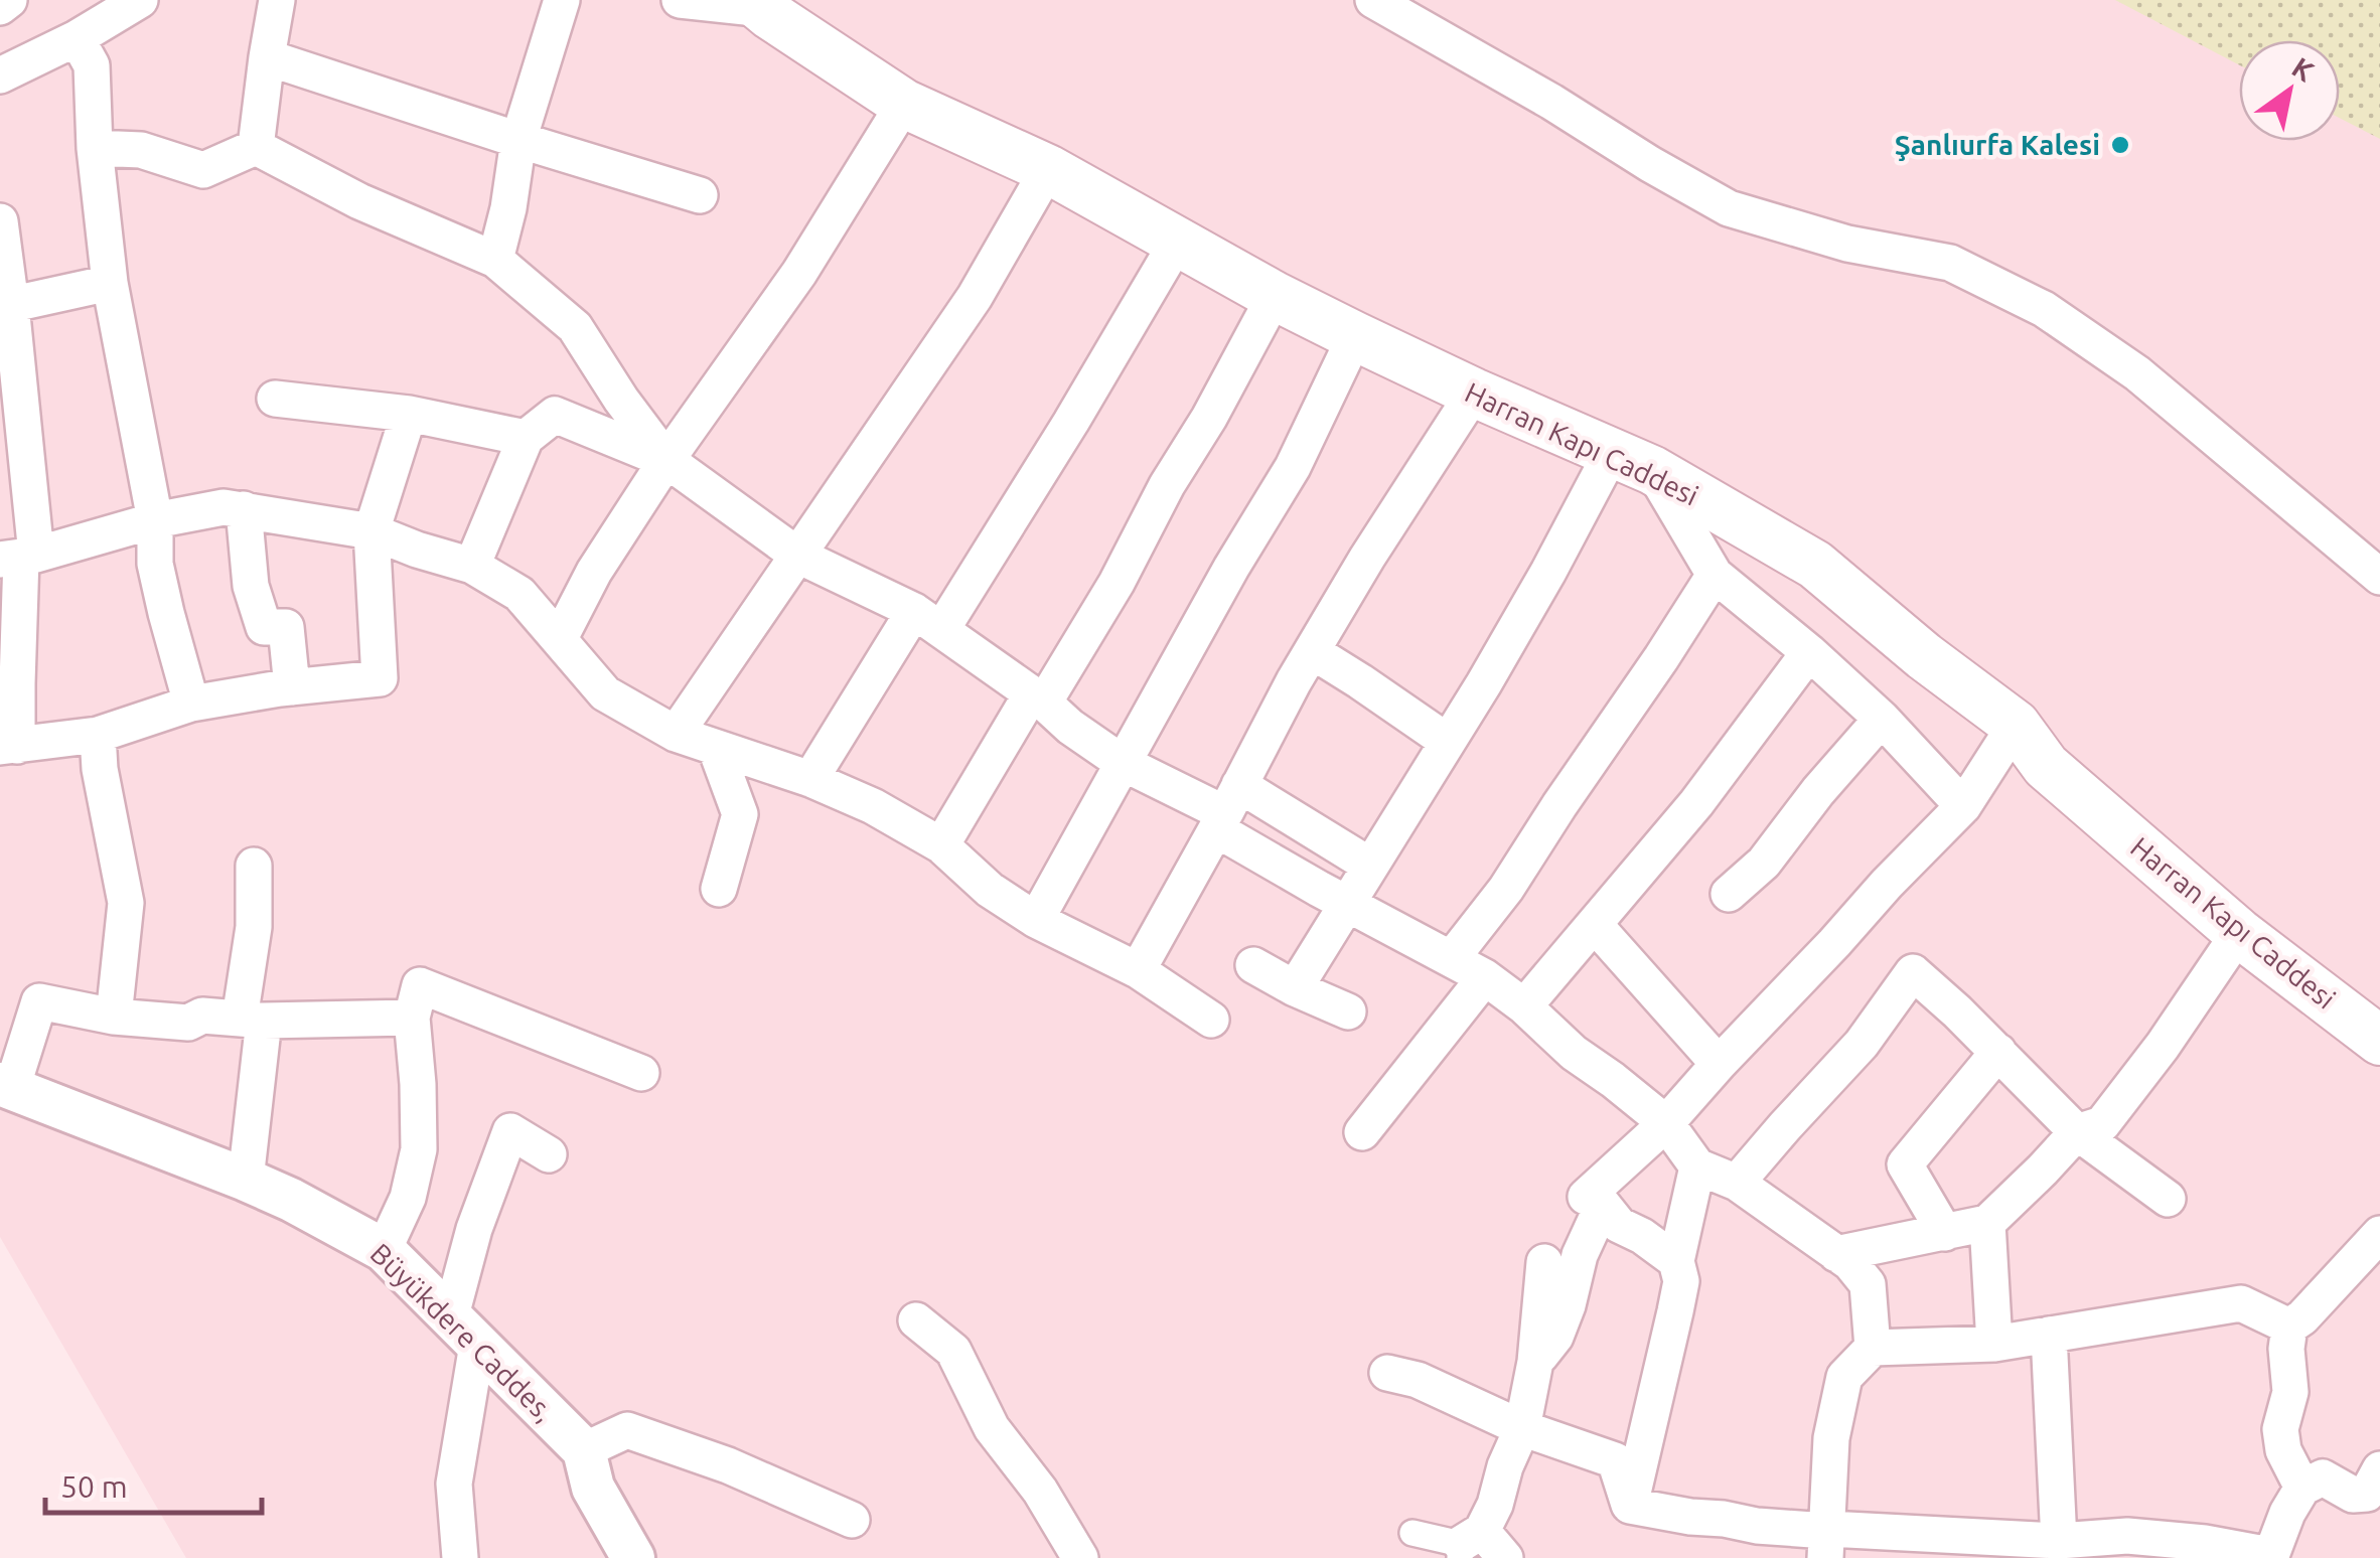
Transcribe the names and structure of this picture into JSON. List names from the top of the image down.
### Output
{
  "streets": {
    "main road": ["Harran Kapı Caddesi"],
    "street": ["Büyükdere Caddes,"]
  },
  "places": ["Şanlıurfa Kalesi"],
  "scale_bar": "50 m",
  "north": "top right"
}
